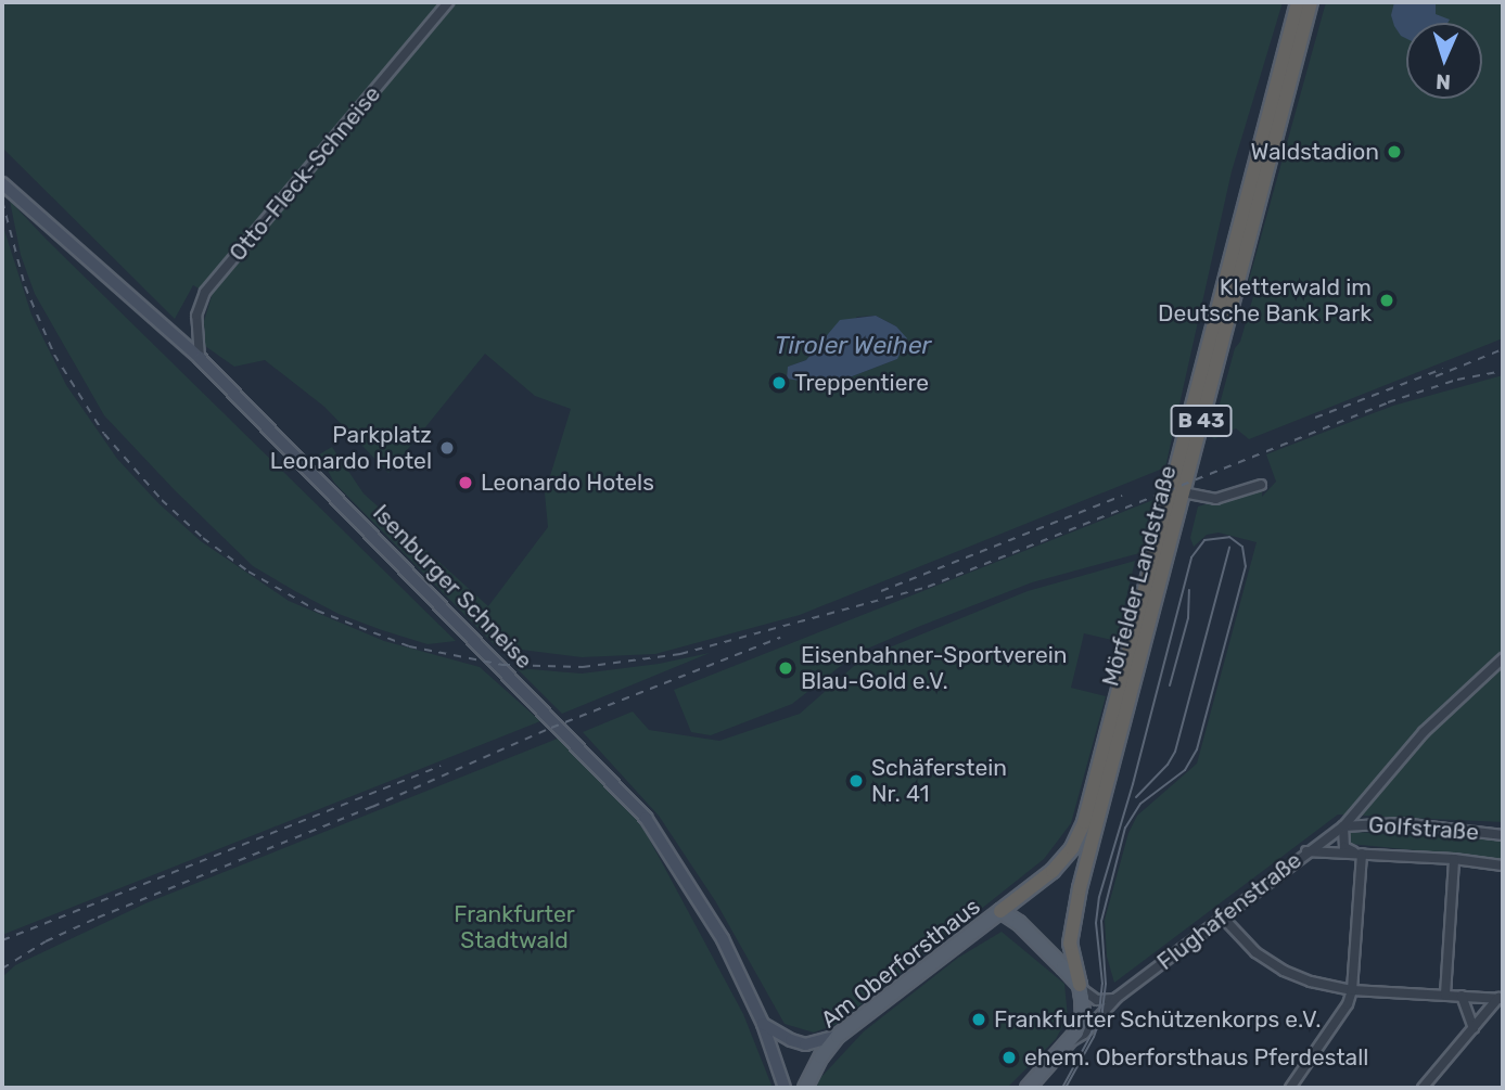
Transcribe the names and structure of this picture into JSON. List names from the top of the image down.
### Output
{
  "streets": {
    "highway": ["B 43", "Mörfelder Landstraße"],
    "main road": ["Isenburger Schneise", "Am Oberforsthaus"],
    "street": ["Otto-Fleck-Schneise", "Golfstraße", "Flughafenstraße"]
  },
  "crossings": [
    ["Otto-Fleck-Schneise", "Isenburger Schneise"],
    ["B 43", "Mörfelder Landstraße"],
    ["B 43", "Flughafenstraße"],
    ["Mörfelder Landstraße", "Am Oberforsthaus"],
    ["Golfstraße", "Flughafenstraße"]
  ],
  "water": ["Tiroler Weiher"],
  "parks": ["Frankfurter Stadtwald"],
  "places": [
    "Waldstadion",
    "Kletterwald im Deutsche Bank Park",
    "Treppentiere",
    "Parkplatz Leonardo Hotel",
    "Leonardo Hotels",
    "Eisenbahner-Sportverein Blau-Gold e.V.",
    "Schäferstein Nr. 41",
    "Frankfurter Schützenkorps e.V.",
    "ehem. Oberforsthaus Pferdestall"
  ],
  "north": "bottom"
}
